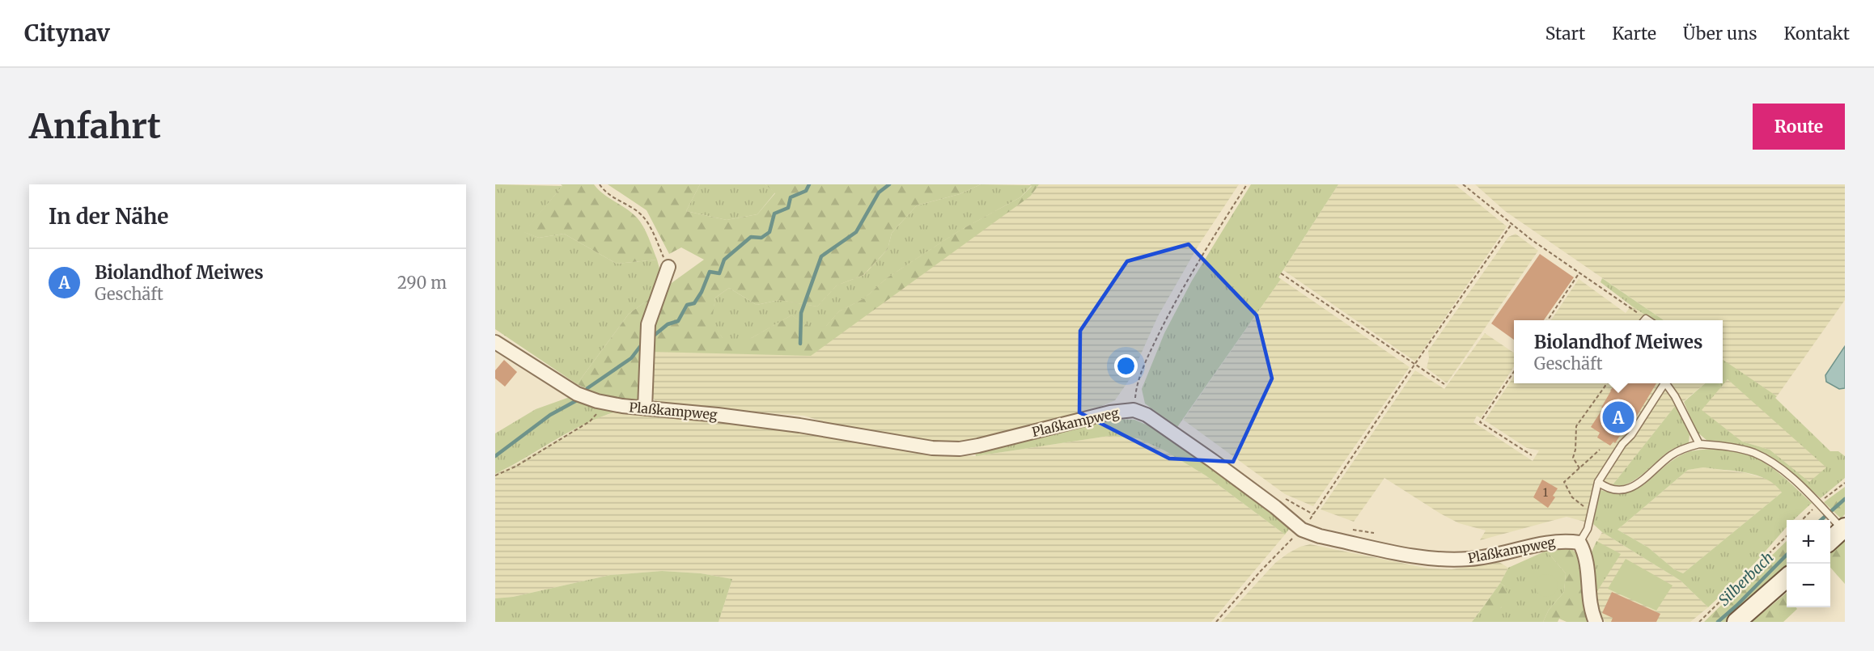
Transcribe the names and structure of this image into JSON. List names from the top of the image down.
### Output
{
  "streets": {
    "street": ["Plaßkampweg"]
  },
  "water": ["Silberbach"],
  "house_numbers": ["1"],
  "page": {
    "header": "Citynav",
    "nav": [
      "Start",
      "Karte",
      "Über uns",
      "Kontakt"
    ],
    "buttons": "Route",
    "title": "Anfahrt",
    "heading": "In der Nähe",
    "list": [
      {
        "mark": "A",
        "name": "Biolandhof Meiwes",
        "note": "Geschäft",
        "value": "290 m"
      }
    ],
    "popup": ["Biolandhof Meiwes", "Geschäft"],
    "pins": "A",
    "map_buttons": ["+", "−"]
  }
}
